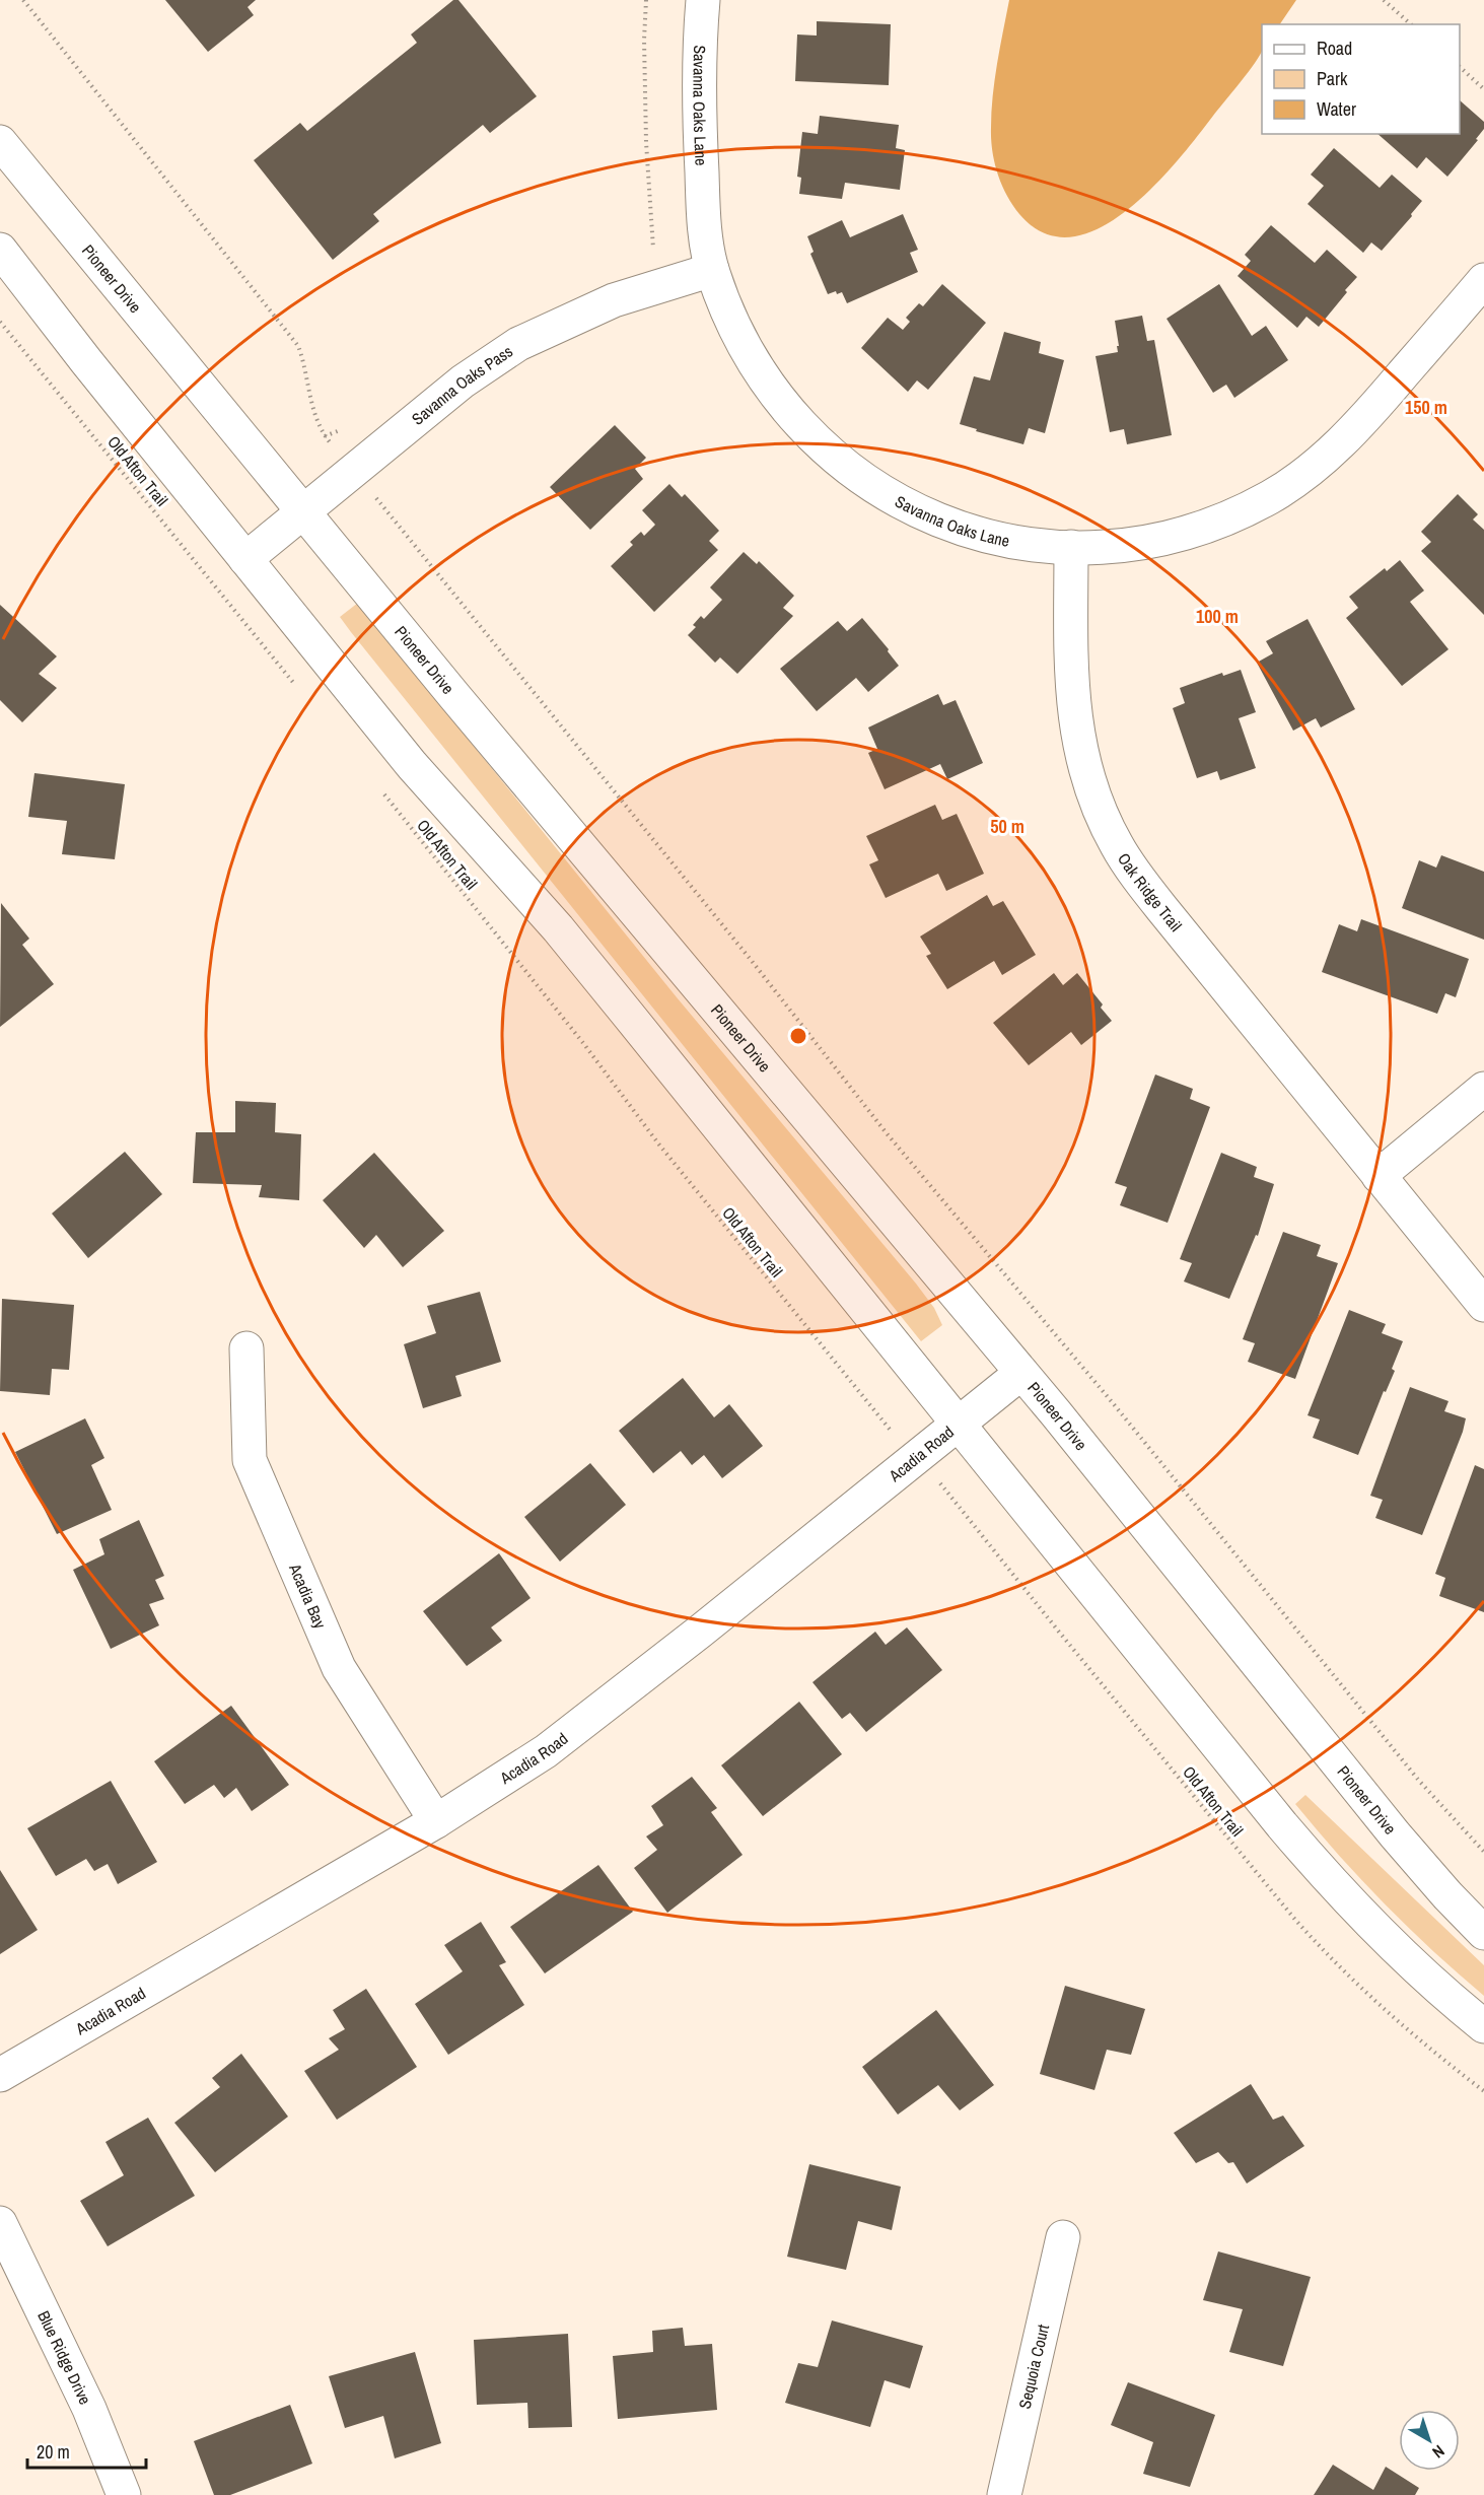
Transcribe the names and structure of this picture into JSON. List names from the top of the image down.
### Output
{
  "streets": {
    "street": [
      "Savanna Oaks Lane",
      "Pioneer Drive",
      "Savanna Oaks Pass",
      "Oak Ridge Trail",
      "Acadia Road",
      "Acadia Bay",
      "Blue Ridge Drive",
      "Sequoia Court"
    ],
    "path": ["Old Afton Trail"]
  },
  "crossings": [
    ["Savanna Oaks Lane", "Savanna Oaks Pass"],
    ["Savanna Oaks Lane", "Oak Ridge Trail"],
    ["Pioneer Drive", "Savanna Oaks Pass"],
    ["Pioneer Drive", "Acadia Road"],
    ["Acadia Road", "Acadia Bay"]
  ],
  "legend": ["Road", "Park", "Water"],
  "scale_bar": "20 m",
  "north": "bottom right",
  "rings": ["150 m", "100 m", "50 m"]
}
